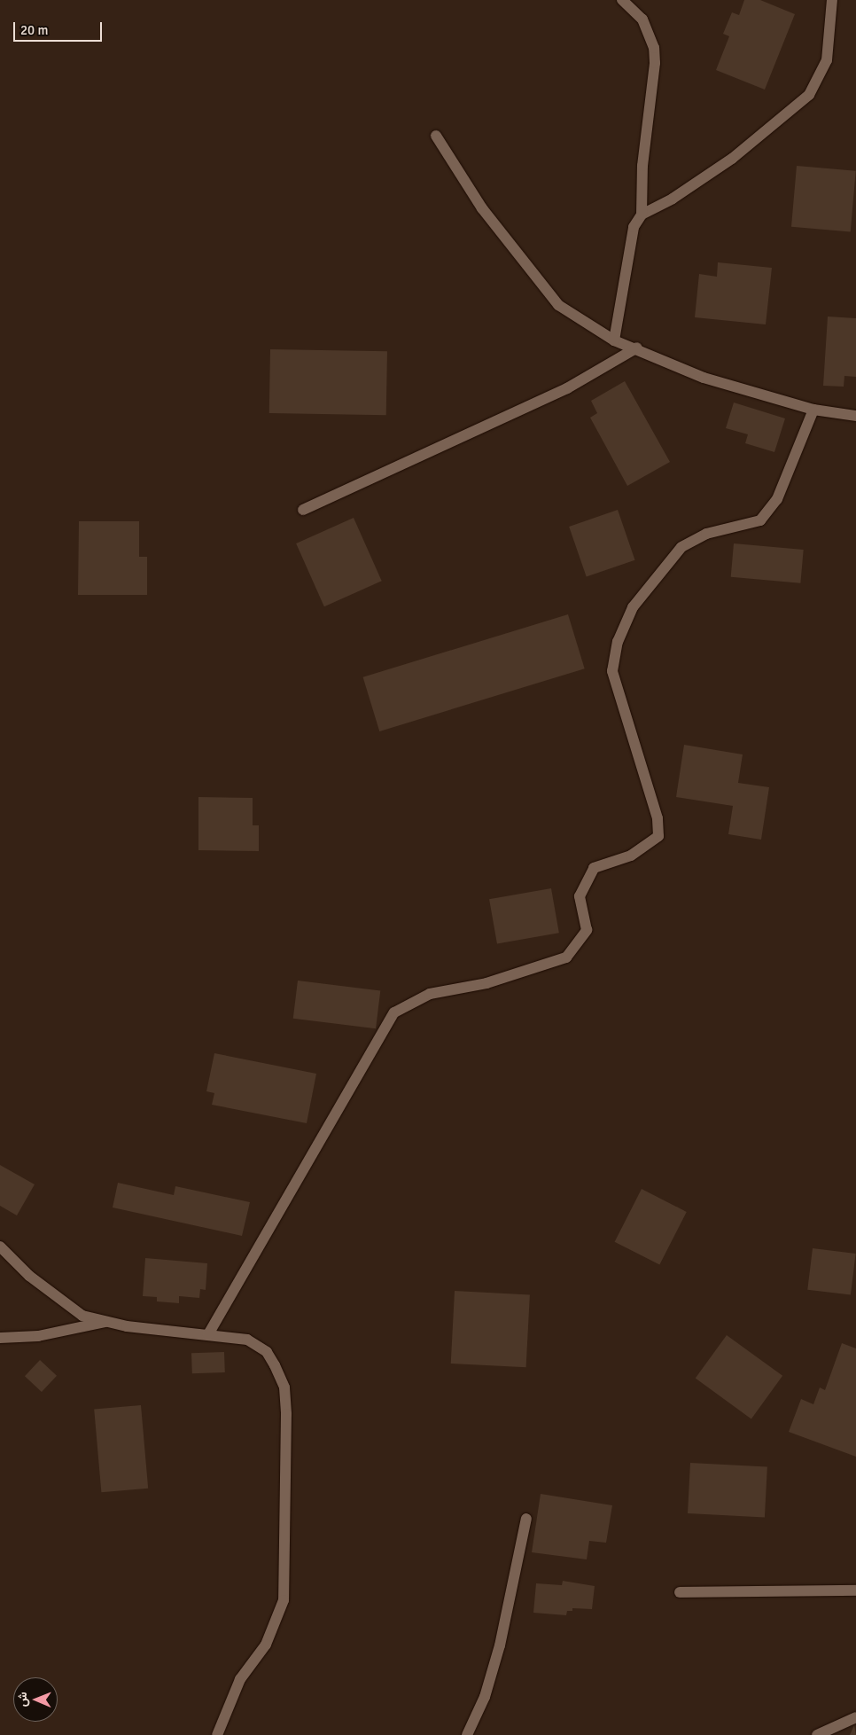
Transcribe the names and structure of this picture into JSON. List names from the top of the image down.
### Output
{
  "scale_bar": "20 m",
  "north": "left"
}
